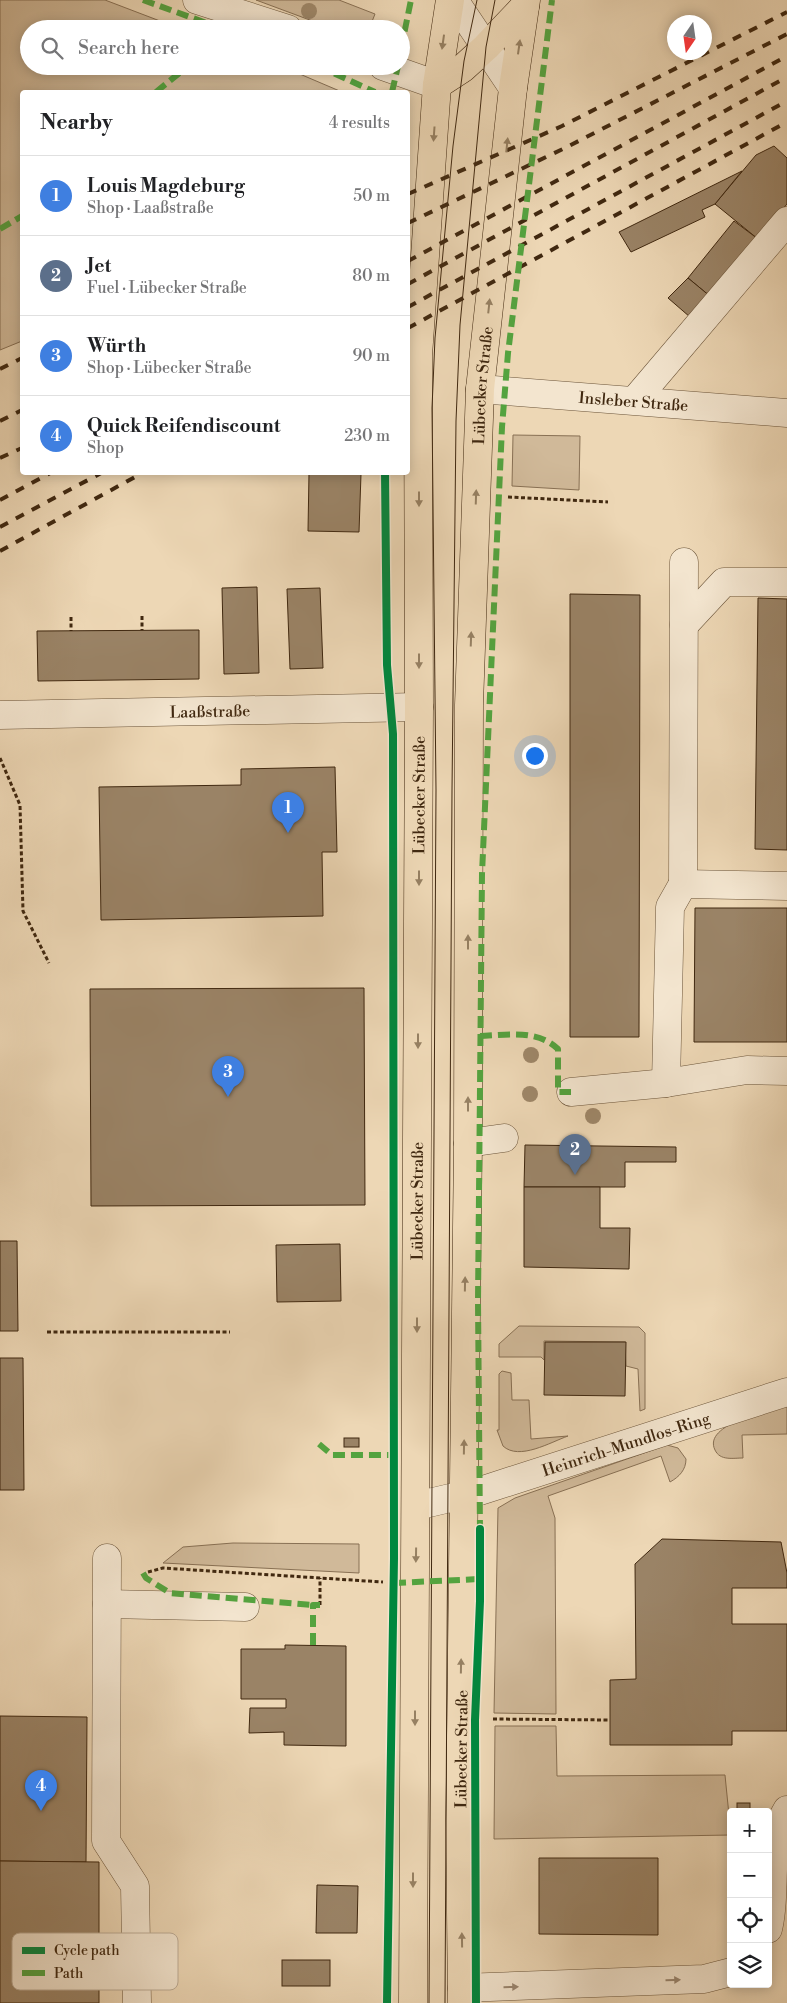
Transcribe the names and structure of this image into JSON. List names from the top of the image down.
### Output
{
  "streets": {
    "main road": ["Lübecker Straße"],
    "street": ["Insleber Straße", "Laaßstraße", "Heinrich-Mundlos-Ring"]
  },
  "crossings": [
    ["Lübecker Straße", "Insleber Straße"],
    ["Lübecker Straße", "Laaßstraße"],
    ["Lübecker Straße", "Heinrich-Mundlos-Ring"]
  ],
  "legend": ["Cycle path", "Path"],
  "north": "bottom",
  "page": {
    "search": "Search here",
    "heading": ["Nearby", "4 results"],
    "list": [
      {
        "mark": "1",
        "name": "Louis Magdeburg",
        "note": "Shop · Laaßstraße",
        "value": "50 m"
      },
      {
        "mark": "2",
        "name": "Jet",
        "note": "Fuel · Lübecker Straße",
        "value": "80 m"
      },
      {
        "mark": "3",
        "name": "Würth",
        "note": "Shop · Lübecker Straße",
        "value": "90 m"
      },
      {
        "mark": "4",
        "name": "Quick Reifendiscount",
        "note": "Shop",
        "value": "230 m"
      }
    ],
    "pins": [
      "1",
      "3",
      "2",
      "4"
    ],
    "map_buttons": ["+", "−"]
  }
}
